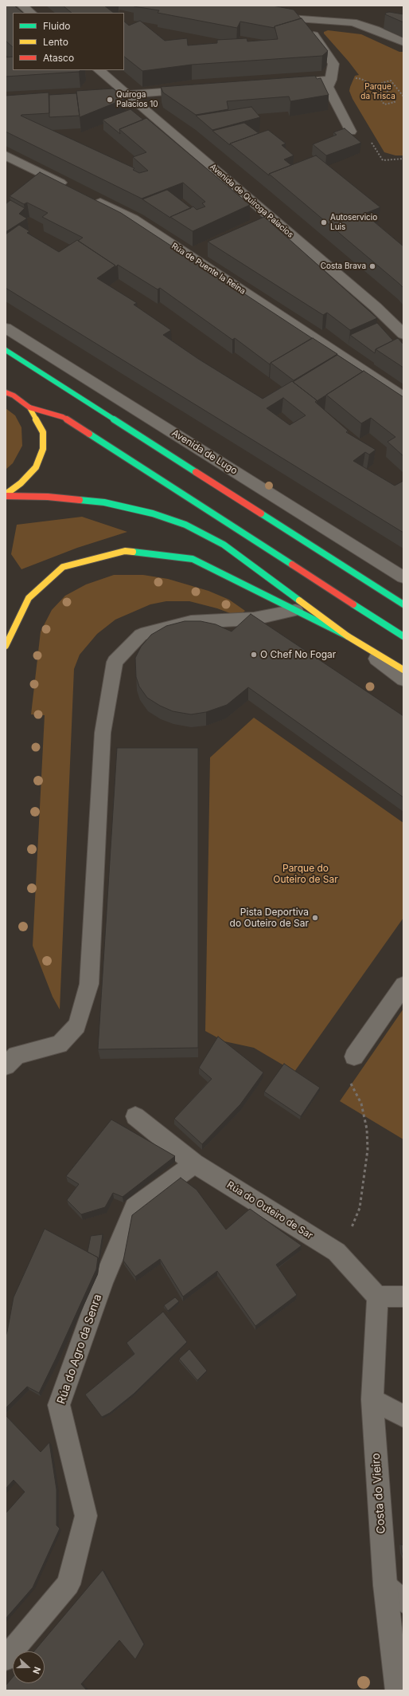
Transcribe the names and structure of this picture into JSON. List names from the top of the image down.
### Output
{
  "streets": {
    "street": [
      "Avenida de Quiroga Palacios",
      "Rúa de Puente la Reina",
      "Avenida de Lugo",
      "Rúa do Outeiro de Sar",
      "Rúa do Agro da Senra",
      "Costa do Vieiro"
    ]
  },
  "crossings": [
    ["Rúa do Outeiro de Sar", "Rúa do Agro da Senra"],
    ["Rúa do Outeiro de Sar", "Costa do Vieiro"]
  ],
  "parks": ["Parque da Trisca", "Parque do Outeiro de Sar"],
  "places": [
    "Quiroga Palacios 10",
    "Autoservicio Luis",
    "Costa Brava",
    "O Chef No Fogar",
    "Pista Deportiva do Outeiro de Sar"
  ],
  "legend": ["Fluido", "Lento", "Atasco"],
  "north": "right"
}
